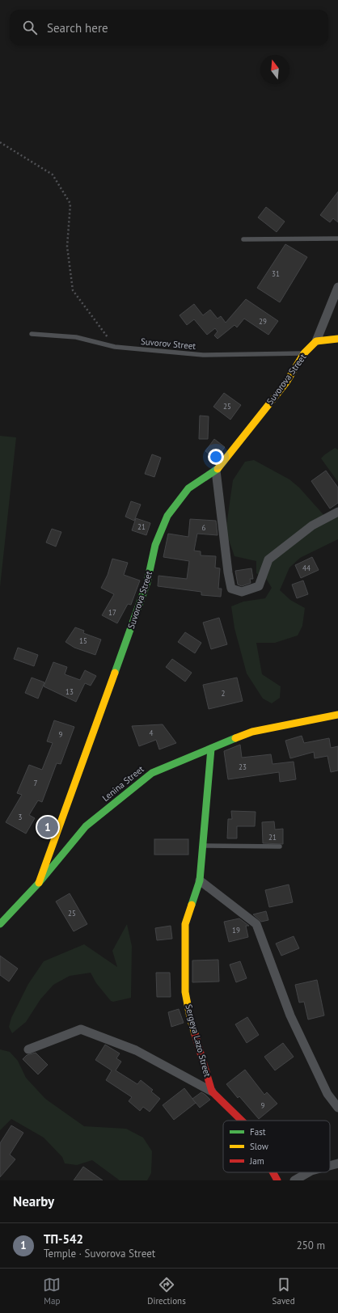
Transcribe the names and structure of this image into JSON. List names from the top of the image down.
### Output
{
  "streets": {
    "street": ["Suvorova Street", "Lenina Street", "Sergeya Lazo Street"],
    "lane": ["Suvorov Street"]
  },
  "crossings": [
    ["Suvorov Street", "Suvorova Street"],
    ["Suvorova Street", "Lenina Street"],
    ["Lenina Street", "Sergeya Lazo Street"]
  ],
  "house_numbers": [
    "31",
    "29",
    "25",
    "21",
    "6",
    "44",
    "17",
    "15",
    "13",
    "2",
    "4",
    "9",
    "23",
    "7",
    "3",
    "21",
    "25",
    "19",
    "9"
  ],
  "legend": ["Fast", "Slow", "Jam"],
  "north": "top",
  "page": {
    "search": "Search here",
    "pins": "1",
    "heading": "Nearby",
    "list": [
      {
        "mark": "1",
        "name": "ТП-542",
        "note": "Temple · Suvorova Street",
        "value": "250 m"
      }
    ],
    "nav": ["Map", "Directions", "Saved"]
  }
}
